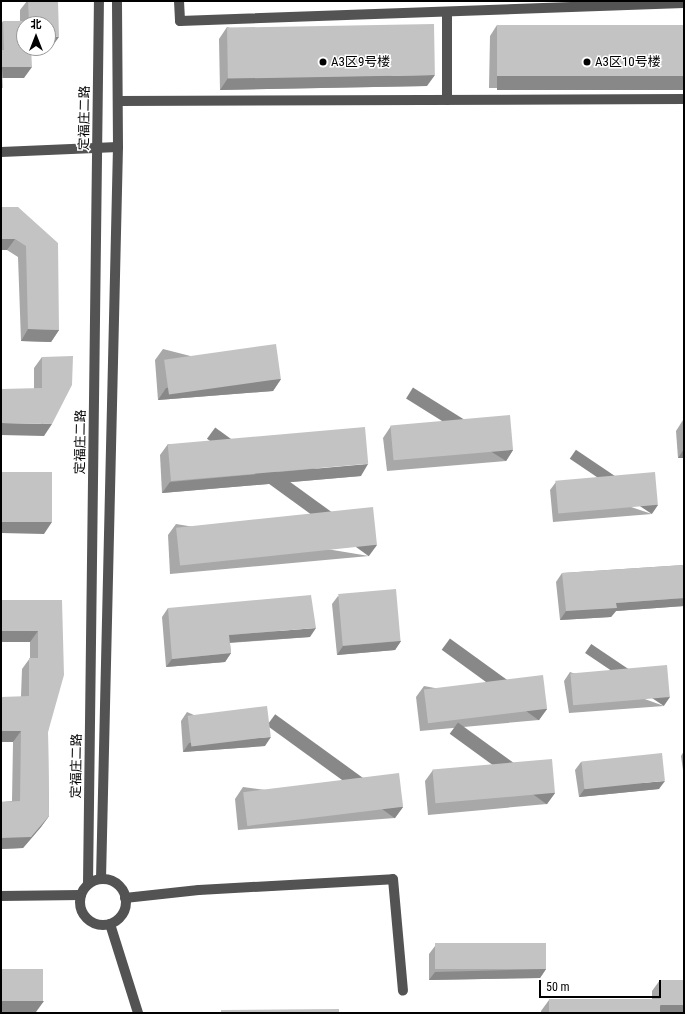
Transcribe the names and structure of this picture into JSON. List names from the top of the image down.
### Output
{
  "streets": {
    "street": ["定福庄二路"]
  },
  "places": ["A3区9号楼", "A3区10号楼"],
  "scale_bar": "50 m",
  "north": "top"
}
